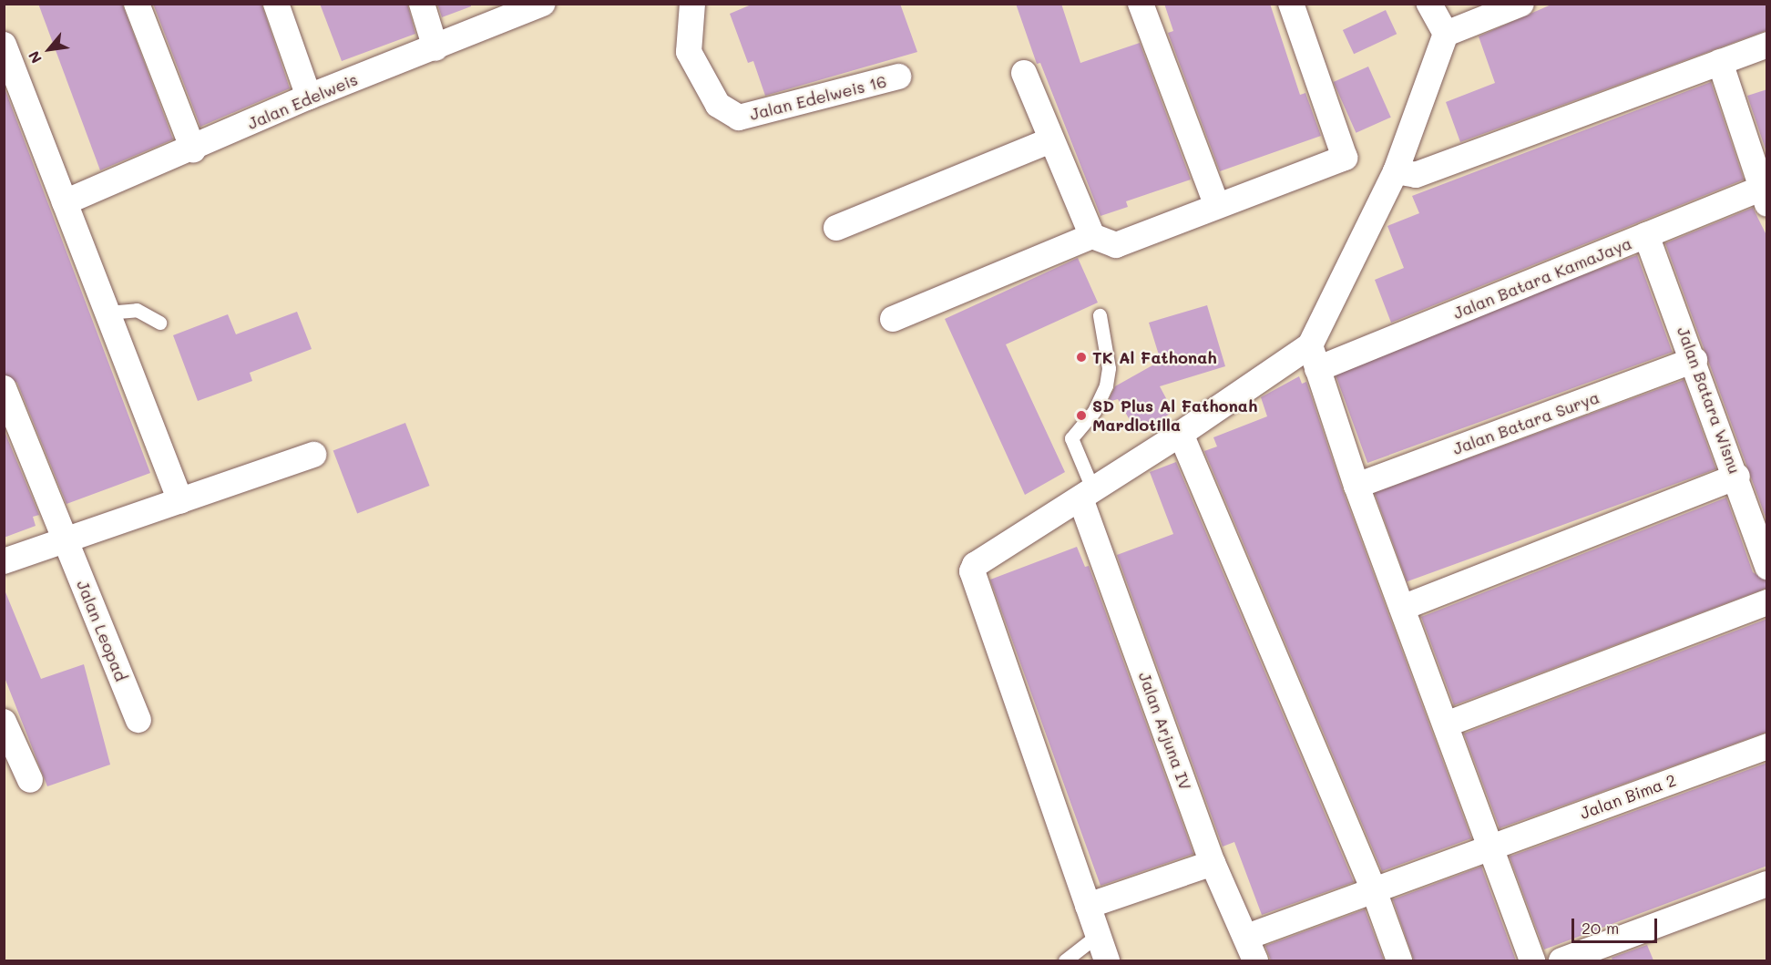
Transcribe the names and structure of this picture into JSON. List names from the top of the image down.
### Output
{
  "streets": {
    "street": [
      "Jalan Edelweis 16",
      "Jalan Edelweis",
      "Jalan Batara KamaJaya",
      "Jalan Batara Wisnu",
      "Jalan Batara Surya",
      "Jalan Leopad",
      "Jalan Arjuna IV",
      "Jalan Bima 2"
    ]
  },
  "crossings": [
    ["Jalan Batara KamaJaya", "Jalan Batara Wisnu"],
    ["Jalan Batara KamaJaya", "Jalan Arjuna IV"],
    ["Jalan Batara Wisnu", "Jalan Batara Surya"],
    ["Jalan Arjuna IV", "Jalan Bima 2"]
  ],
  "places": ["TK Al Fathonah", "SD Plus Al Fathonah Mardlotilla"],
  "scale_bar": "20 m",
  "north": "bottom left"
}
